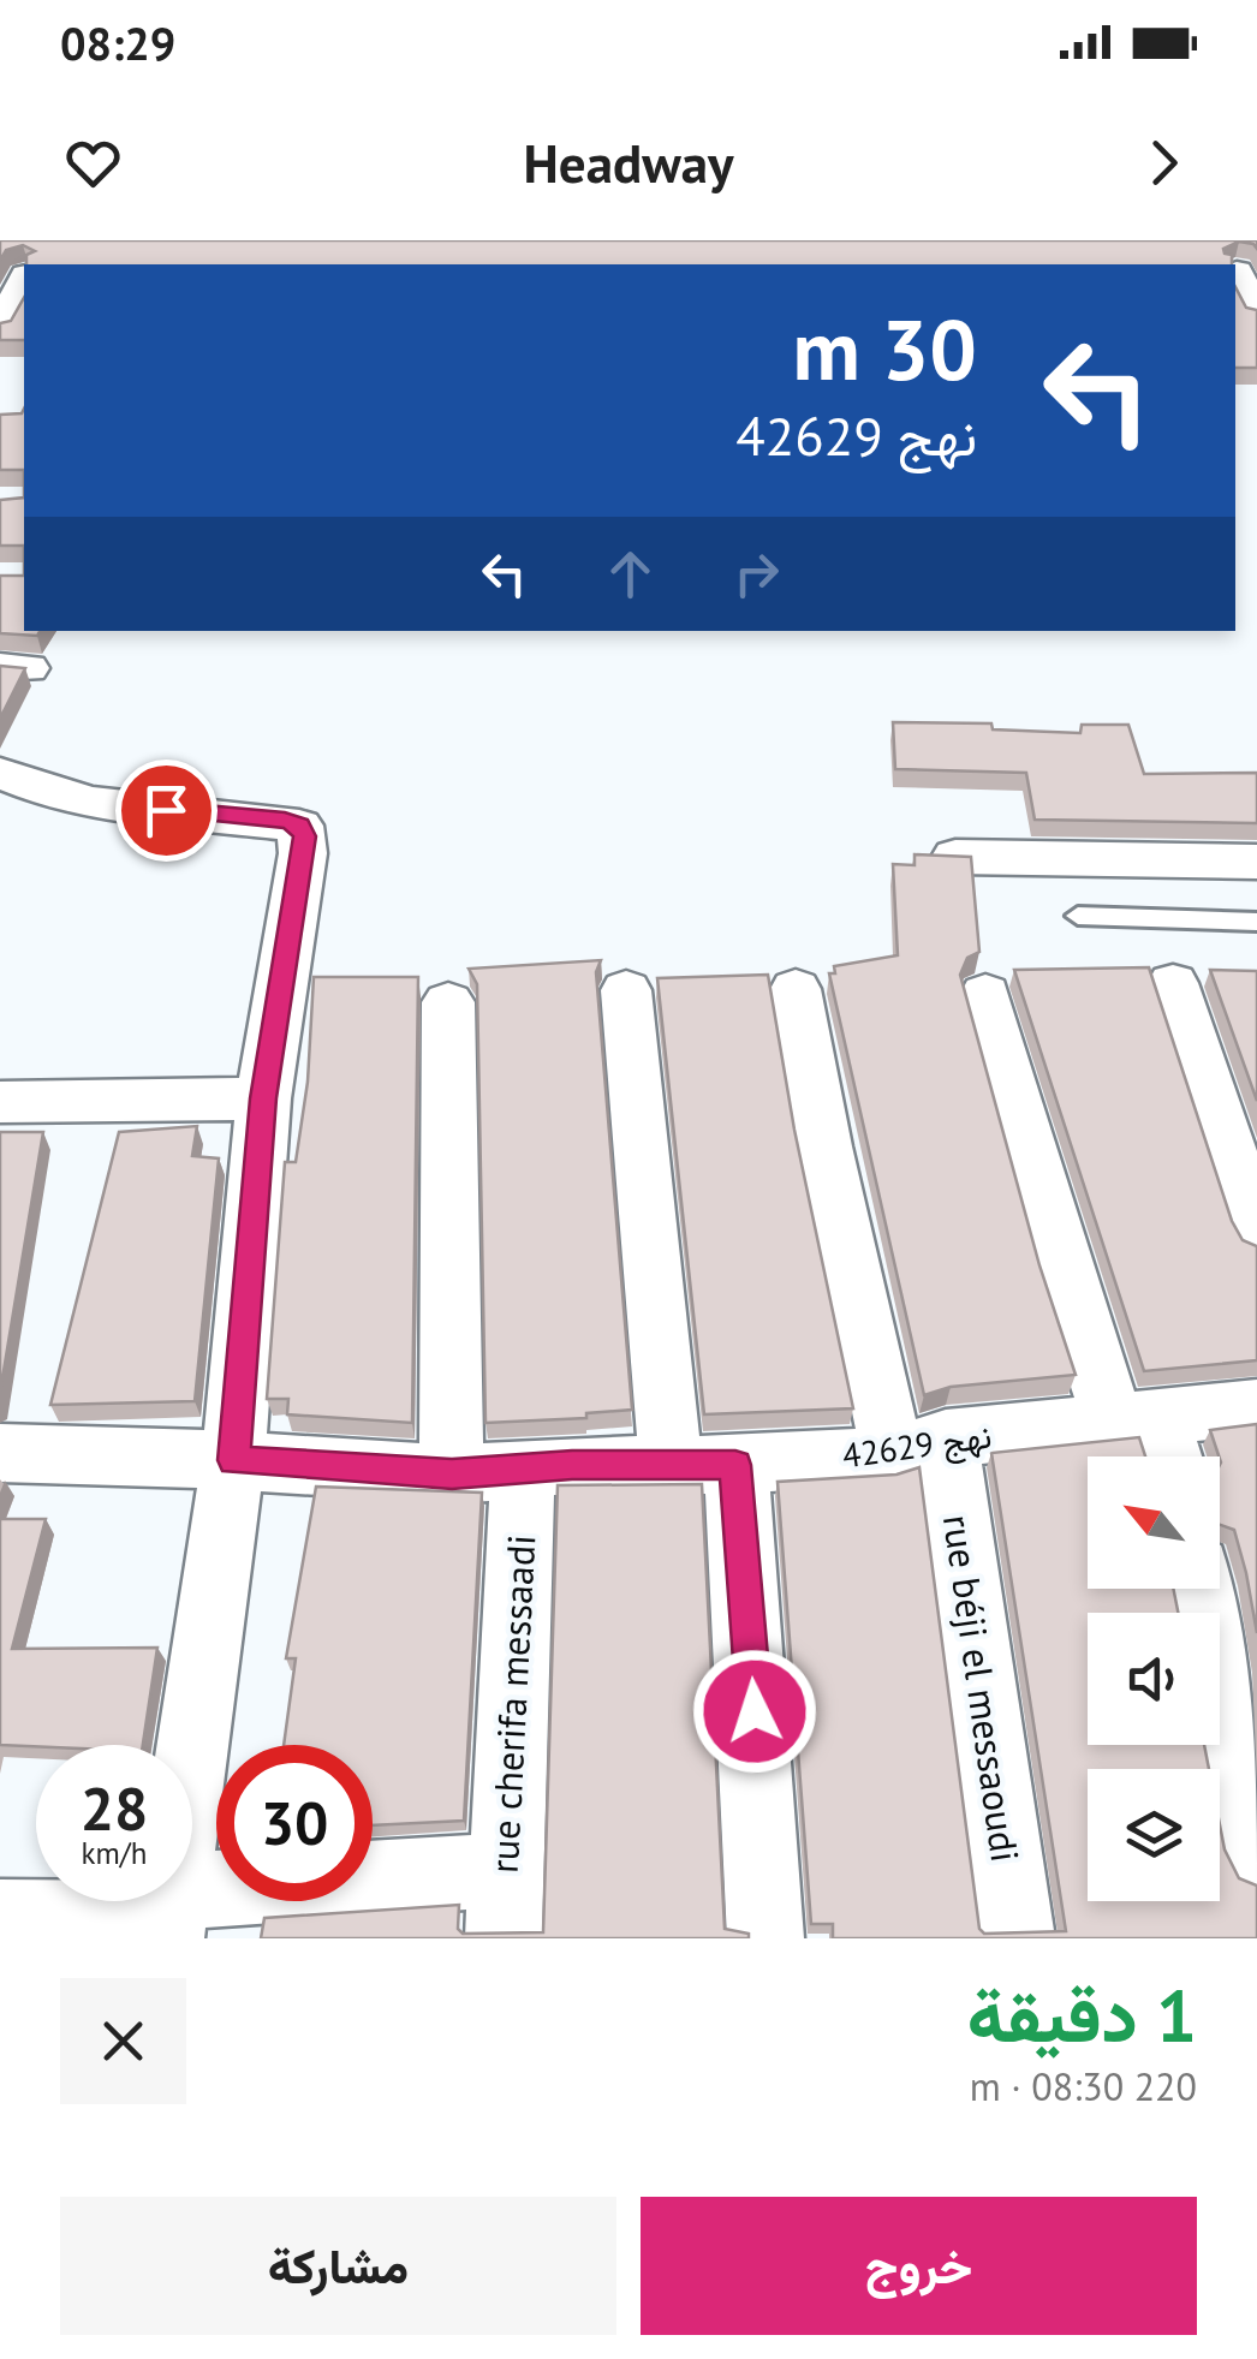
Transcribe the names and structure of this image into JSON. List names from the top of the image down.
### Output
{
  "streets": {
    "street": ["نهج 42629", "rue béji el messaoudi", "rue cherifa messaadi"]
  },
  "crossings": [
    ["نهج 42629", "rue béji el messaoudi"],
    ["نهج 42629", "rue cherifa messaadi"]
  ],
  "north": "top left",
  "page": {
    "status": "08:29",
    "header": "Headway",
    "turn": ["30 m", "نهج 42629"],
    "speed": "28 km/h",
    "limit": "30",
    "heading": ["1 دقيقة", "220 m · 08:30"],
    "buttons": ["خروج", "مشاركة"]
  }
}
